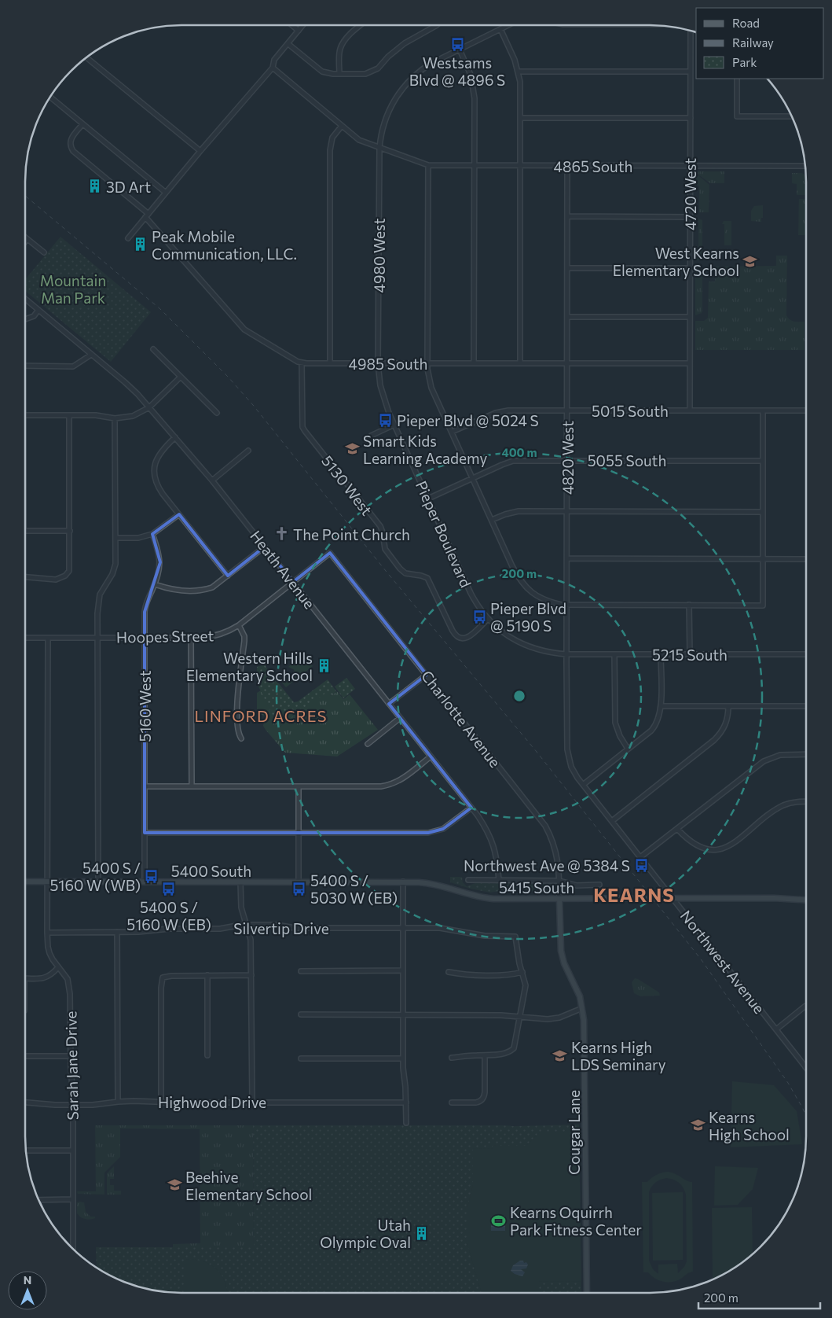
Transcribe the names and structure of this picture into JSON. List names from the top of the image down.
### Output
{
  "streets": {
    "main road": ["5400 South", "5415 South", "Cougar Lane"],
    "street": [
      "4865 South",
      "4720 West",
      "4980 West",
      "4985 South",
      "5015 South",
      "4820 West",
      "5055 South",
      "5130 West",
      "Pieper Boulevard",
      "Heath Avenue",
      "Hoopes Street",
      "5215 South",
      "5160 West",
      "Charlotte Avenue",
      "Silvertip Drive",
      "Northwest Avenue",
      "Sarah Jane Drive",
      "Highwood Drive"
    ]
  },
  "crossings": [
    ["4865 South", "4720 West"],
    ["4865 South", "4980 West"],
    ["4865 South", "4820 West"],
    ["4720 West", "4985 South"],
    ["4720 West", "5015 South"],
    ["4980 West", "4985 South"],
    ["4980 West", "Pieper Boulevard"],
    ["4985 South", "4820 West"],
    ["4985 South", "5130 West"],
    ["4985 South", "Pieper Boulevard"],
    ["5015 South", "4820 West"],
    ["4820 West", "5055 South"],
    ["4820 West", "Pieper Boulevard"],
    ["4820 West", "5215 South"],
    ["4820 West", "Northwest Avenue"],
    ["5055 South", "Pieper Boulevard"],
    ["5130 West", "Pieper Boulevard"],
    ["Pieper Boulevard", "5215 South"],
    ["Heath Avenue", "Hoopes Street"],
    ["Hoopes Street", "5160 West"],
    ["Hoopes Street", "Charlotte Avenue"],
    ["Hoopes Street", "Sarah Jane Drive"],
    ["5160 West", "5400 South"],
    ["Charlotte Avenue", "5415 South"],
    ["Charlotte Avenue", "Cougar Lane"],
    ["5400 South", "5415 South"],
    ["5400 South", "Sarah Jane Drive"],
    ["5415 South", "Northwest Avenue"],
    ["5415 South", "Cougar Lane"],
    ["Silvertip Drive", "Sarah Jane Drive"],
    ["Sarah Jane Drive", "Highwood Drive"]
  ],
  "districts": ["LINFORD ACRES", "KEARNS"],
  "parks": ["Mountain Man Park"],
  "places": {
    "bus stop": [
      "Westsams Blvd @ 4896 S",
      "Pieper Blvd @ 5024 S",
      "Pieper Blvd @ 5190 S",
      "Northwest Ave @ 5384 S",
      "5400 S / 5160 W (WB)",
      "5400 S / 5160 W (EB)",
      "5400 S / 5030 W (EB)"
    ],
    "building": [
      "3D Art",
      "Peak Mobile Communication, LLC.",
      "Western Hills Elementary School",
      "Utah Olympic Oval"
    ],
    "school or university": [
      "West Kearns Elementary School",
      "Smart Kids Learning Academy",
      "Kearns High LDS Seminary",
      "Kearns High School",
      "Beehive Elementary School"
    ],
    "church": ["The Point Church"],
    "sports": ["Kearns Oquirrh Park Fitness Center"]
  },
  "legend": ["Road", "Railway", "Park"],
  "scale_bar": "200 m",
  "north": "top",
  "rings": ["400 m", "200 m"]
}
